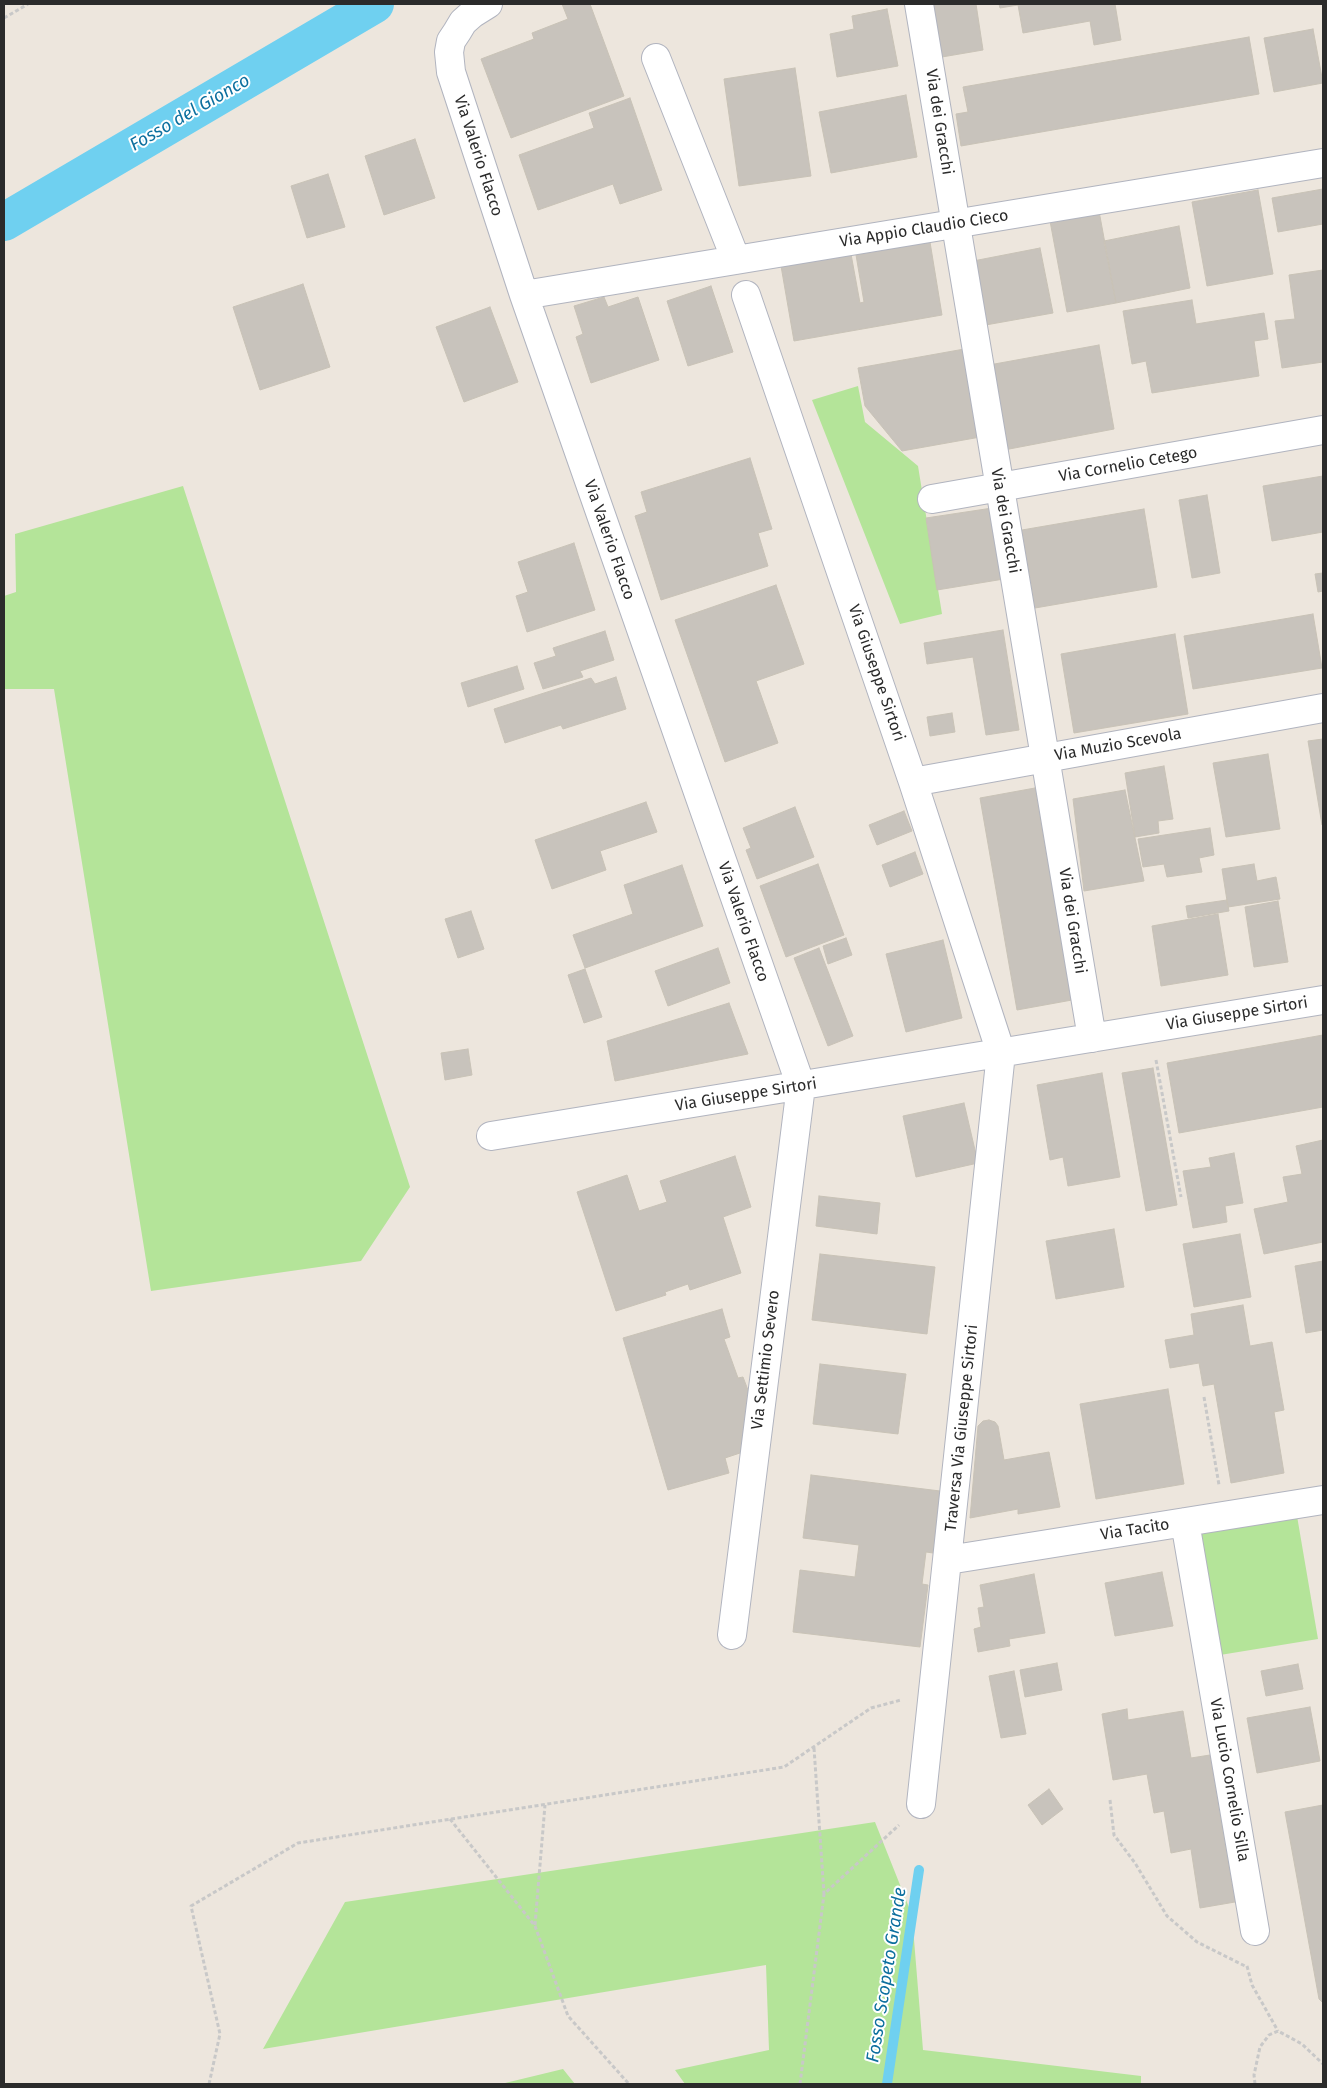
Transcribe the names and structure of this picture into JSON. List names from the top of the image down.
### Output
{
  "streets": {
    "street": [
      "Via dei Gracchi",
      "Via Valerio Flacco",
      "Via Appio Claudio Cieco",
      "Via Cornelio Cetego",
      "Via Giuseppe Sirtori",
      "Via Muzio Scevola",
      "Via Settimio Severo",
      "Traversa Via Giuseppe Sirtori",
      "Via Tacito",
      "Via Lucio Cornelio Silla"
    ]
  },
  "crossings": [
    ["Via dei Gracchi", "Via Appio Claudio Cieco"],
    ["Via dei Gracchi", "Via Cornelio Cetego"],
    ["Via dei Gracchi", "Via Giuseppe Sirtori"],
    ["Via dei Gracchi", "Via Muzio Scevola"],
    ["Via Valerio Flacco", "Via Appio Claudio Cieco"],
    ["Via Valerio Flacco", "Via Giuseppe Sirtori"],
    ["Via Valerio Flacco", "Via Settimio Severo"],
    ["Via Giuseppe Sirtori", "Via Muzio Scevola"],
    ["Via Giuseppe Sirtori", "Via Settimio Severo"],
    ["Via Giuseppe Sirtori", "Traversa Via Giuseppe Sirtori"],
    ["Traversa Via Giuseppe Sirtori", "Via Tacito"],
    ["Via Tacito", "Via Lucio Cornelio Silla"]
  ],
  "water": ["Fosso del Gionco", "Fosso Scopeto Grande"]
}
